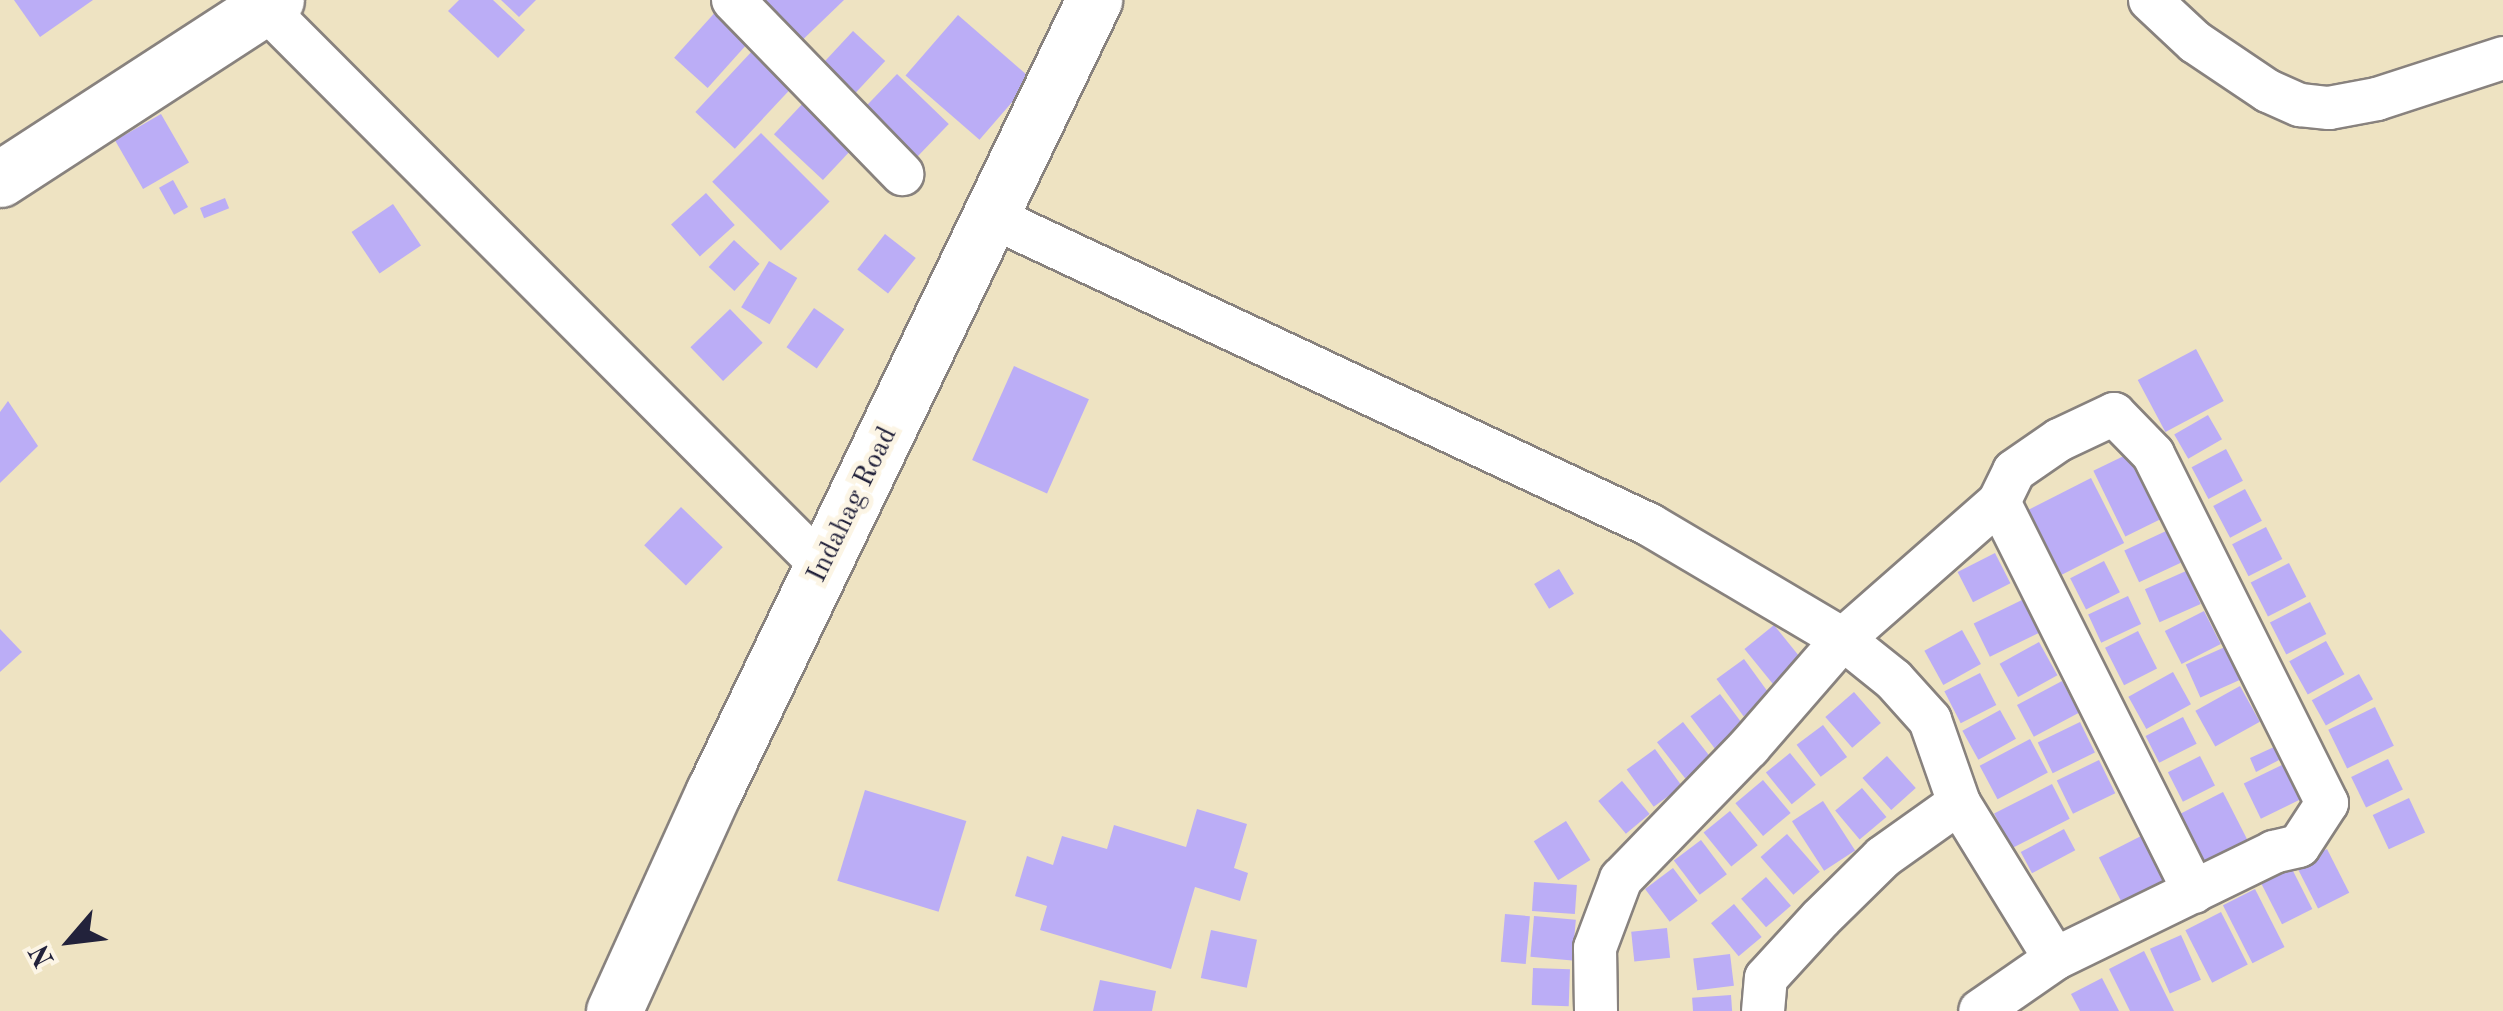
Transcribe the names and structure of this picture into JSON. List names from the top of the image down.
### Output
{
  "streets": {
    "main road": ["Indahag Road"]
  },
  "north": "bottom left"
}
